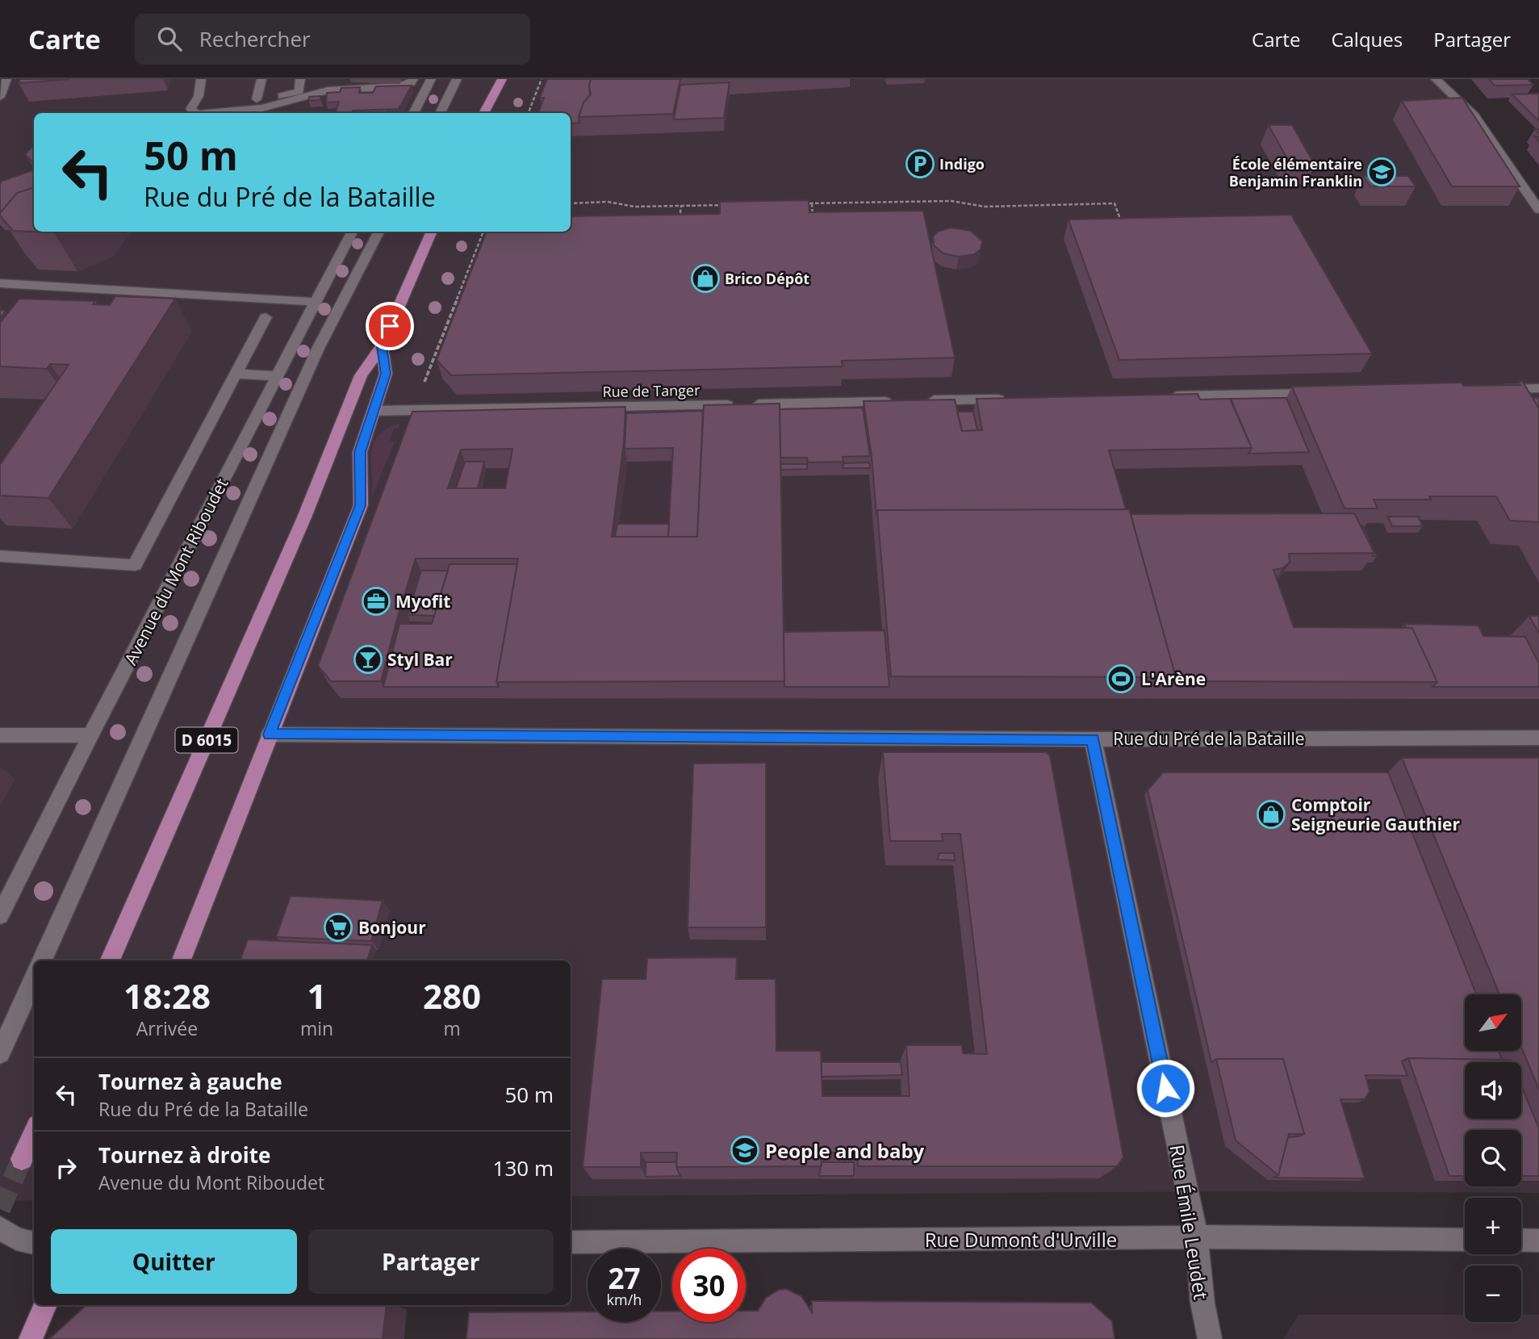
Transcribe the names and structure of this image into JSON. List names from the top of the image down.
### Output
{
  "streets": {
    "main road": ["D 6015"],
    "street": [
      "Rue de Tanger",
      "Avenue du Mont Riboudet",
      "Rue du Pré de la Bataille",
      "Rue Émile Leudet",
      "Rue Dumont d'Urville"
    ]
  },
  "crossings": [
    ["Rue de Tanger", "D 6015"],
    ["Rue du Pré de la Bataille", "D 6015"],
    ["Rue du Pré de la Bataille", "Rue Émile Leudet"],
    ["Rue Émile Leudet", "Rue Dumont d'Urville"]
  ],
  "places": {
    "parking": ["Indigo"],
    "school or university": ["École élémentaire Benjamin Franklin", "People and baby"],
    "shop": ["Brico Dépôt", "Comptoir Seigneurie Gauthier"],
    "office": ["Myofit"],
    "bar": ["Styl Bar"],
    "sports": ["L'Arène"],
    "supermarket": ["Bonjour"]
  },
  "north": "top right",
  "page": {
    "header": "Carte",
    "search": "Rechercher",
    "nav": ["Carte", "Calques", "Partager"],
    "turn": ["50 m", "Rue du Pré de la Bataille"],
    "eta": [
      "18:28",
      "Arrivée",
      "1",
      "min",
      "280",
      "m"
    ],
    "map_buttons": ["+", "−"],
    "list": [
      {
        "name": "Tournez à gauche",
        "note": "Rue du Pré de la Bataille",
        "value": "50 m"
      },
      {
        "name": "Tournez à droite",
        "note": "Avenue du Mont Riboudet",
        "value": "130 m"
      }
    ],
    "buttons": ["Quitter", "Partager"],
    "speed": "27 km/h",
    "limit": "30"
  }
}
